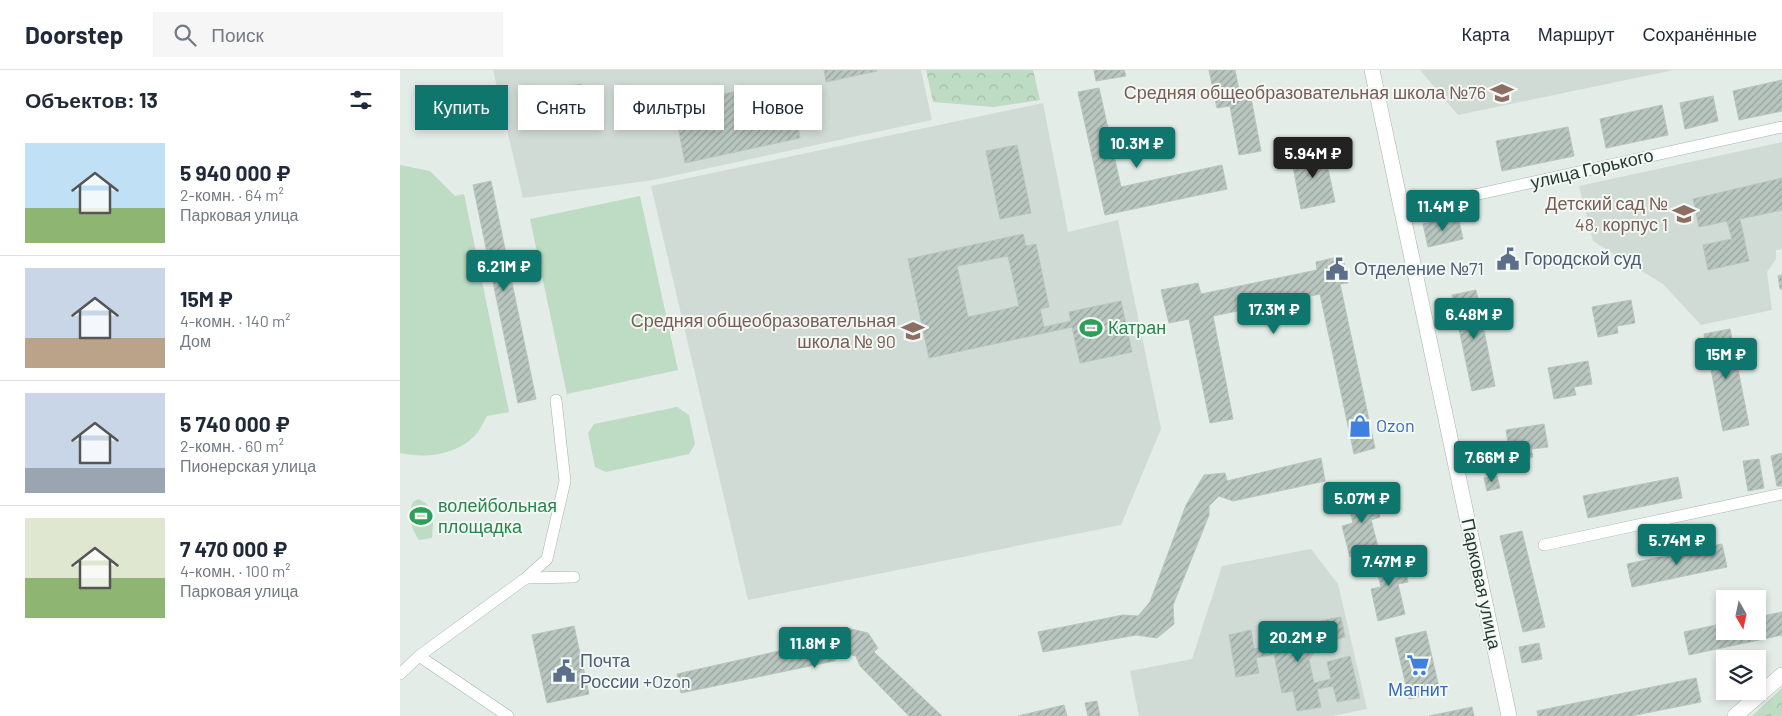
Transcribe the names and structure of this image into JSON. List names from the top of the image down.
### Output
{
  "streets": {
    "street": ["улица Горького", "Парковая улица"]
  },
  "crossings": [
    ["улица Горького", "Парковая улица"]
  ],
  "places": {
    "school or university": ["Средняя общеобразовательная школа №76", "Детский сад № 48, корпус 1", "Средняя общеобразовательная школа № 90"],
    "public building": ["Городской суд", "Отделение №71", "Почта России +Ozon"],
    "sports": ["Катран", "волейбольная площадка"],
    "shop": ["Ozon"],
    "supermarket": ["Магнит"]
  },
  "north": "bottom",
  "page": {
    "header": "Doorstep",
    "search": "Поиск",
    "nav": ["Карта", "Маршрут", "Сохранённые"],
    "heading": "Объектов: 13",
    "chip": [
      "Купить",
      "Снять",
      "Фильтры",
      "Новое"
    ],
    "price": [
      "10.3M ₽",
      "5.94M ₽",
      "11.4M ₽",
      "6.21M ₽",
      "17.3M ₽",
      "6.48M ₽",
      "15M ₽",
      "7.66M ₽",
      "5.07M ₽",
      "5.74M ₽",
      "7.47M ₽",
      "20.2M ₽",
      "11.8M ₽"
    ],
    "list": [
      {
        "name": "5 940 000 ₽",
        "note": "2-комн. · 64 m² · Парковая улица"
      },
      {
        "name": "15M ₽",
        "note": "4-комн. · 140 m² · Дом"
      },
      {
        "name": "5 740 000 ₽",
        "note": "2-комн. · 60 m² · Пионерская улица"
      },
      {
        "name": "7 470 000 ₽",
        "note": "4-комн. · 100 m² · Парковая улица"
      }
    ]
  }
}
